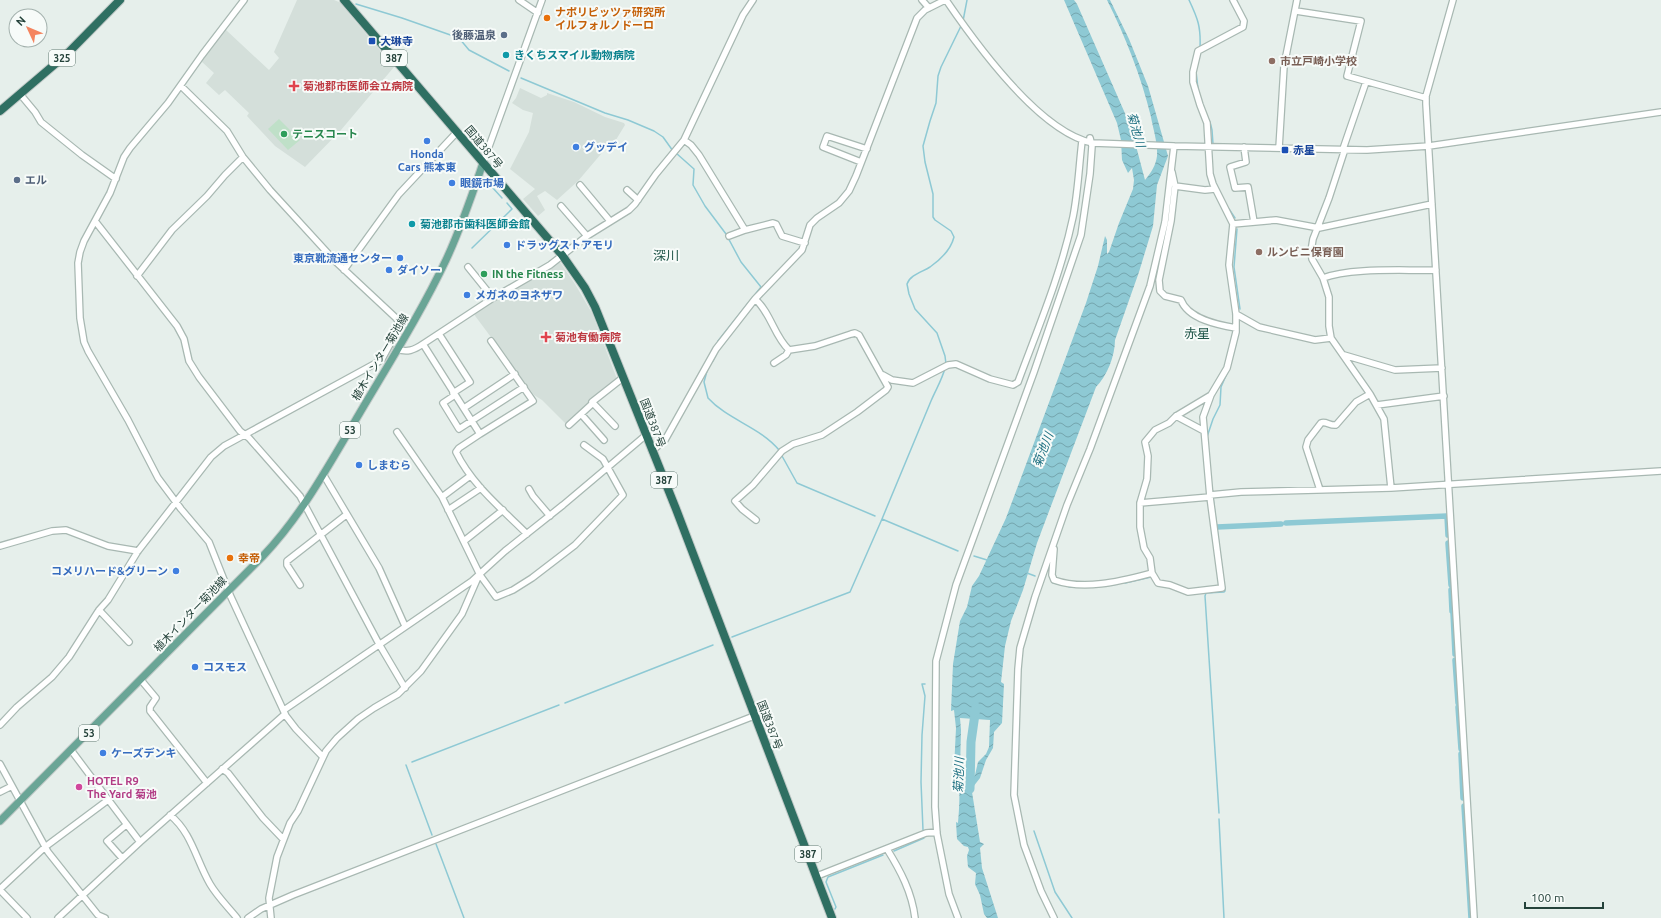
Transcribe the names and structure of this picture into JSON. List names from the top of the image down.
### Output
{
  "streets": {
    "highway": ["325", "387", "国道387号"],
    "main road": ["植木インター菊池線", "53"]
  },
  "crossings": [
    ["国道387号", "植木インター菊池線"]
  ],
  "districts": ["深川", "赤星"],
  "water": ["菊池川"],
  "places": {
    "other": [
      "ナポリピッツァ研究所 イルフォルノドーロ",
      "後藤温泉",
      "きくちスマイル動物病院",
      "市立戸崎小学校",
      "テニスコート",
      "Honda Cars 熊本東",
      "グッデイ",
      "エル",
      "眼鏡市場",
      "菊池郡市歯科医師会館",
      "ドラッグストアモリ",
      "ルンビニ保育園",
      "東京靴流通センター",
      "ダイソー",
      "IN the Fitness",
      "メガネのヨネザワ",
      "しまむら",
      "幸帝",
      "コメリハード&グリーン",
      "コスモス",
      "ケーズデンキ",
      "HOTEL R9 The Yard 菊池"
    ],
    "transit": ["大琳寺", "赤星"],
    "health": ["菊池郡市医師会立病院", "菊池有働病院"]
  },
  "scale_bar": "100 m",
  "north": "top left"
}
